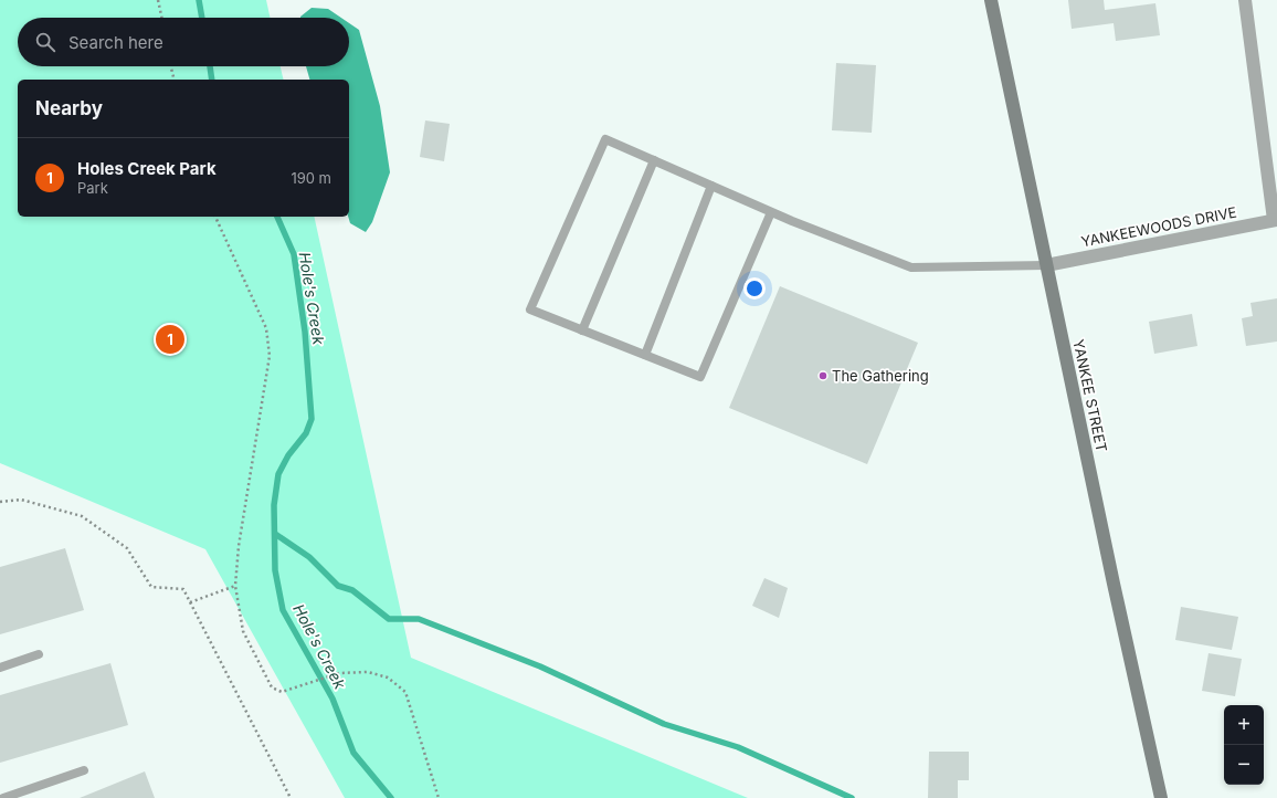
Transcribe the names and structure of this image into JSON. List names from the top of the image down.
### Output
{
  "streets": {
    "street": ["YANKEEWOODS DRIVE", "YANKEE STREET"]
  },
  "crossings": [
    ["YANKEEWOODS DRIVE", "YANKEE STREET"]
  ],
  "water": ["Hole's Creek"],
  "places": ["The Gathering"],
  "page": {
    "search": "Search here",
    "heading": "Nearby",
    "list": [
      {
        "mark": "1",
        "name": "Holes Creek Park",
        "note": "Park",
        "value": "190 m"
      }
    ],
    "pins": "1",
    "map_buttons": ["+", "−"]
  }
}
